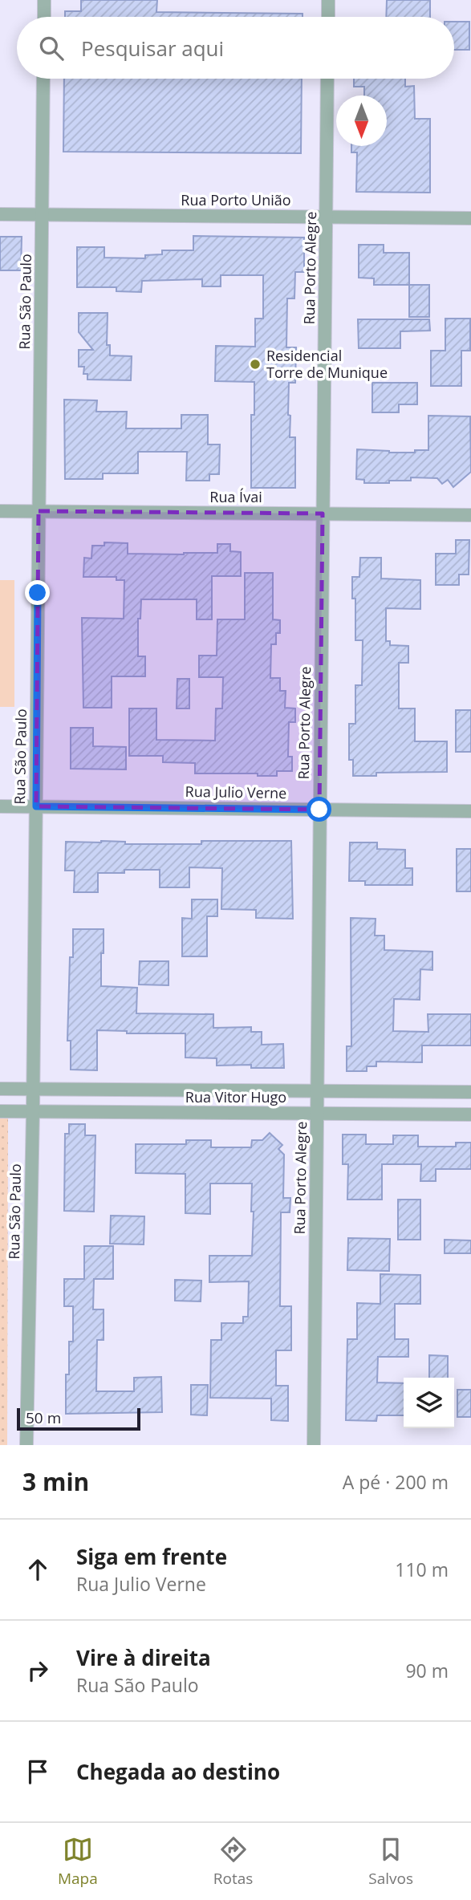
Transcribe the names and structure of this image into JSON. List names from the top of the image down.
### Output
{
  "streets": {
    "street": [
      "Rua Porto União",
      "Rua Porto Alegre",
      "Rua São Paulo",
      "Rua Ívai",
      "Rua Julio Verne",
      "Rua Vitor Hugo"
    ]
  },
  "crossings": [
    ["Rua Porto União", "Rua Porto Alegre"],
    ["Rua Porto União", "Rua São Paulo"],
    ["Rua Porto Alegre", "Rua Ívai"],
    ["Rua Porto Alegre", "Rua Julio Verne"],
    ["Rua Porto Alegre", "Rua Vitor Hugo"],
    ["Rua São Paulo", "Rua Ívai"],
    ["Rua São Paulo", "Rua Julio Verne"],
    ["Rua São Paulo", "Rua Vitor Hugo"]
  ],
  "places": ["Residencial Torre de Munique"],
  "scale_bar": "50 m",
  "north": "bottom",
  "page": {
    "search": "Pesquisar aqui",
    "scale": "50 m",
    "heading": ["3 min", "A pé · 200 m"],
    "list": [
      ["Siga em frente", "Rua Julio Verne", "110 m"],
      ["Vire à direita", "Rua São Paulo", "90 m"],
      "Chegada ao destino"
    ],
    "nav": ["Mapa", "Rotas", "Salvos"]
  }
}
